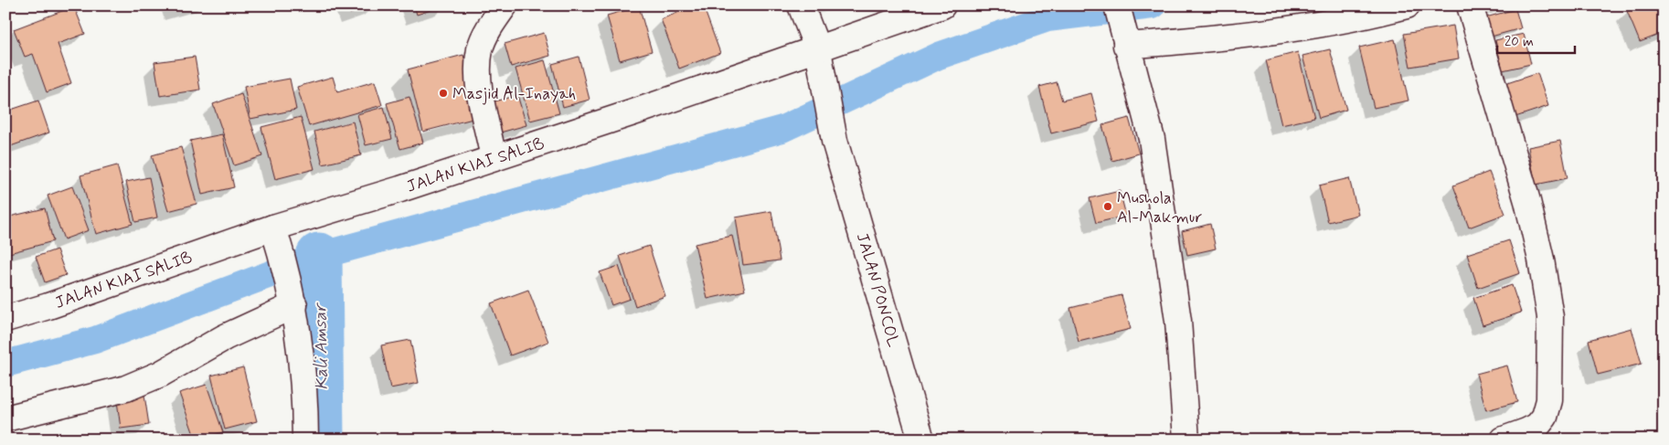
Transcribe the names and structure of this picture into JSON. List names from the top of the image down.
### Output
{
  "streets": {
    "street": ["JALAN KIAI SALIB", "JALAN PONCOL"]
  },
  "crossings": [
    ["JALAN KIAI SALIB", "JALAN PONCOL"]
  ],
  "water": ["Kali Amsar"],
  "places": ["Masjid Al-Inayah", "Mushola Al-Makmur"],
  "scale_bar": "20 m"
}
